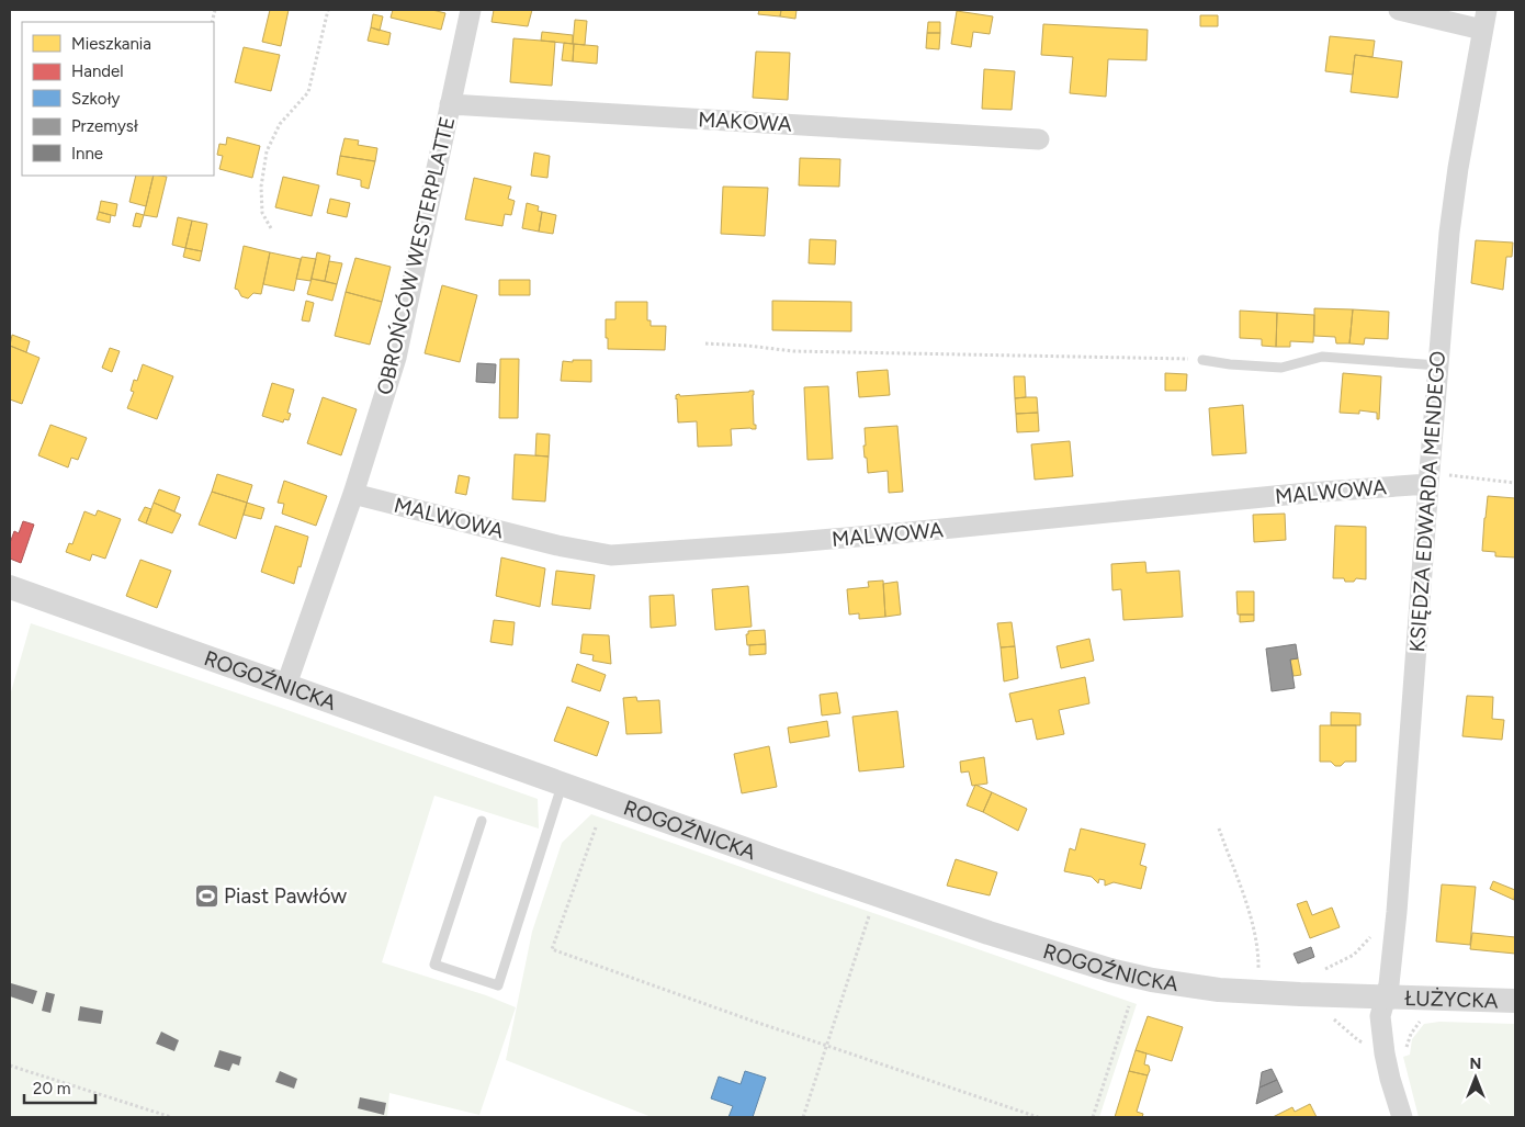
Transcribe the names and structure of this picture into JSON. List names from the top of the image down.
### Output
{
  "streets": {
    "street": [
      "MAKOWA",
      "OBROŃCÓW WESTERPLATTE",
      "MALWOWA",
      "KSIĘDZA EDWARDA MENDEGO",
      "ROGOŹNICKA",
      "ŁUŻYCKA"
    ]
  },
  "crossings": [
    ["MAKOWA", "OBROŃCÓW WESTERPLATTE"],
    ["OBROŃCÓW WESTERPLATTE", "MALWOWA"],
    ["OBROŃCÓW WESTERPLATTE", "ROGOŹNICKA"],
    ["MALWOWA", "KSIĘDZA EDWARDA MENDEGO"],
    ["KSIĘDZA EDWARDA MENDEGO", "ROGOŹNICKA"],
    ["KSIĘDZA EDWARDA MENDEGO", "ŁUŻYCKA"],
    ["ROGOŹNICKA", "ŁUŻYCKA"]
  ],
  "places": {
    "sports": ["Piast Pawłów"]
  },
  "legend": [
    "Mieszkania",
    "Handel",
    "Szkoły",
    "Przemysł",
    "Inne"
  ],
  "scale_bar": "20 m",
  "north": "top"
}
